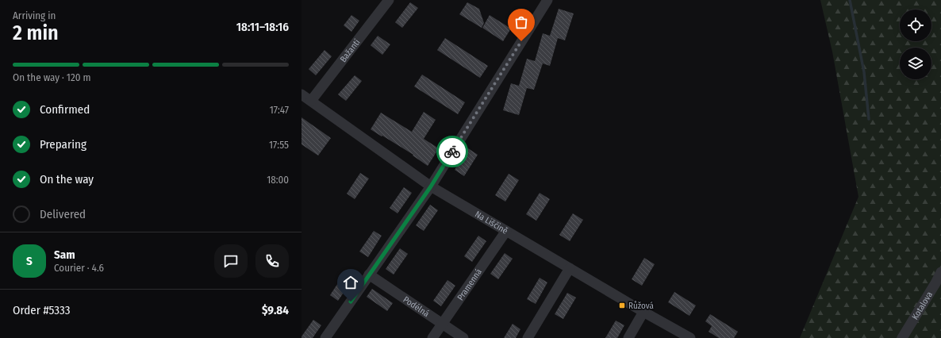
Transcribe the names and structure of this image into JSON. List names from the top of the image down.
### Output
{
  "streets": {
    "street": [
      "Bažantí",
      "Na Liščině",
      "Pramenná",
      "Kotalova",
      "Podélná"
    ]
  },
  "crossings": [
    ["Bažantí", "Na Liščině"],
    ["Na Liščině", "Pramenná"],
    ["Pramenná", "Podélná"]
  ],
  "places": {
    "transit": ["Růžová"]
  },
  "page": {
    "heading": ["2 min", "Arriving in", "18:11–18:16"],
    "panel": [
      "Sam",
      "Courier · 4.6",
      "Order #5333",
      "$9.84"
    ],
    "bar": "On the way · 120 m",
    "list": [
      ["Confirmed", "17:47"],
      ["Preparing", "17:55"],
      ["On the way", "18:00"],
      "Delivered"
    ],
    "round": "S"
  }
}
